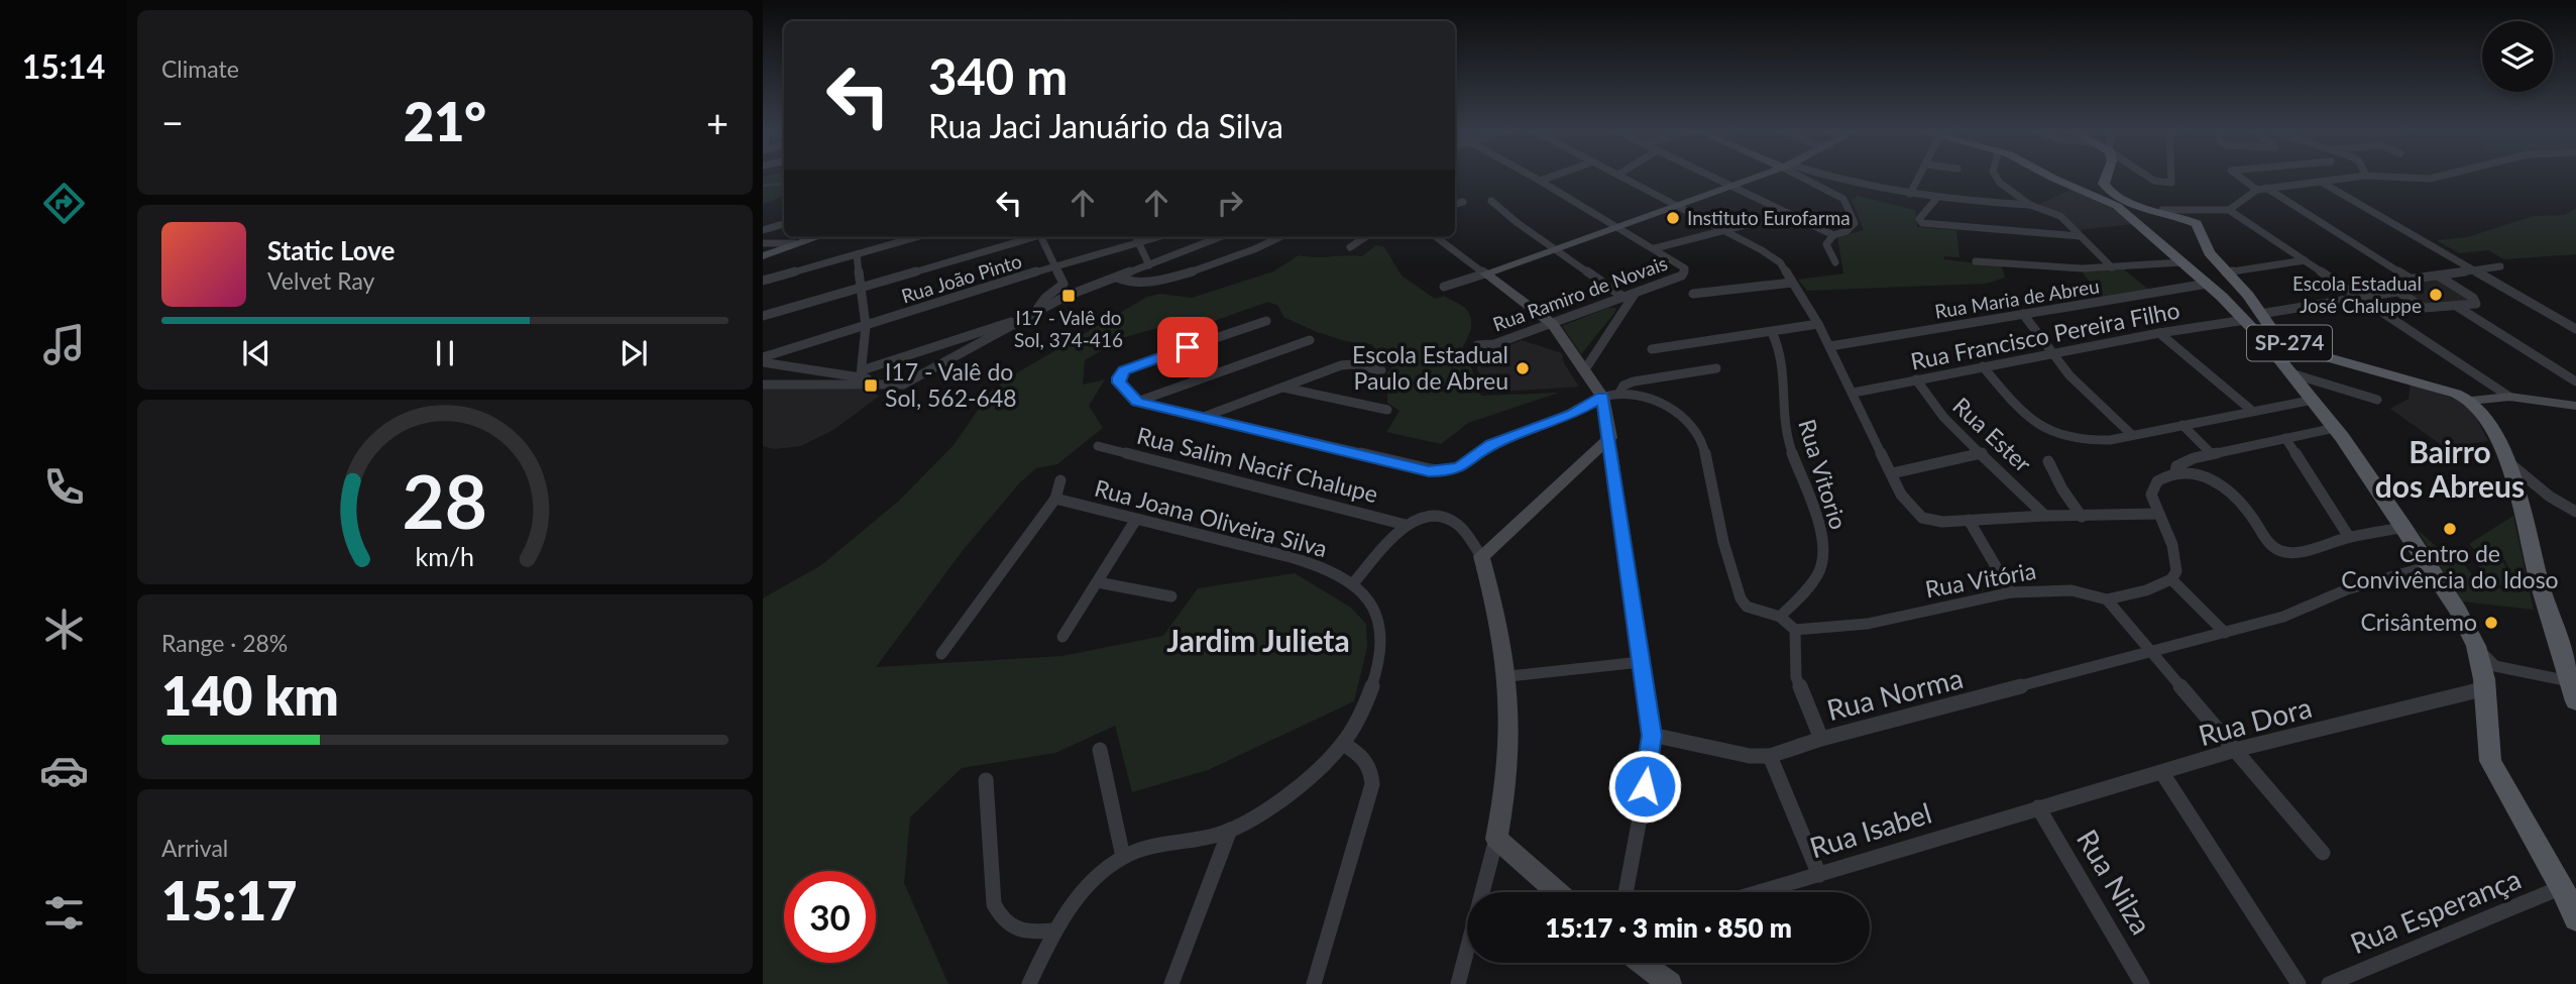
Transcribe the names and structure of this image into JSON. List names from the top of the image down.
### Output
{
  "streets": {
    "main road": ["SP-274"],
    "street": [
      "Rua João Pinto",
      "Rua Ramiro de Novais",
      "Rua Maria de Abreu",
      "Rua Francisco Pereira Filho",
      "Rua Ester",
      "Rua Salim Nacif Chalupe",
      "Rua Vitorio",
      "Rua Joana Oliveira Silva",
      "Rua Vitória",
      "Rua Norma",
      "Rua Dora",
      "Rua Isabel",
      "Rua Nilza",
      "Rua Esperança"
    ]
  },
  "crossings": [
    ["Rua Francisco Pereira Filho", "SP-274"],
    ["Rua Francisco Pereira Filho", "Rua Ester"],
    ["Rua Dora", "Rua Isabel"],
    ["Rua Dora", "Rua Nilza"],
    ["Rua Isabel", "Rua Nilza"]
  ],
  "districts": ["Bairro dos Abreus", "Jardim Julieta"],
  "places": {
    "other": [
      "Instituto Eurofarma",
      "Escola Estadual José Chaluppe",
      "Escola Estadual Paulo de Abreu",
      "Centro de Convivência do Idoso",
      "Crisântemo"
    ],
    "transit": ["I17 - Valê do Sol, 374-416", "I17 - Valê do Sol, 562-648"]
  },
  "page": {
    "tabs": "15:14",
    "tile": [
      "Climate",
      ["Range · 28%", "140 km"],
      ["Arrival", "15:17"]
    ],
    "turn": ["340 m", "Rua Jaci Januário da Silva"],
    "heat": ["−", "21°", "+"],
    "song": ["Static Love", "Velvet Ray"],
    "limit": "30",
    "trip": "15:17 · 3 min · 850 m",
    "gauge": ["28", "km/h"]
  }
}
